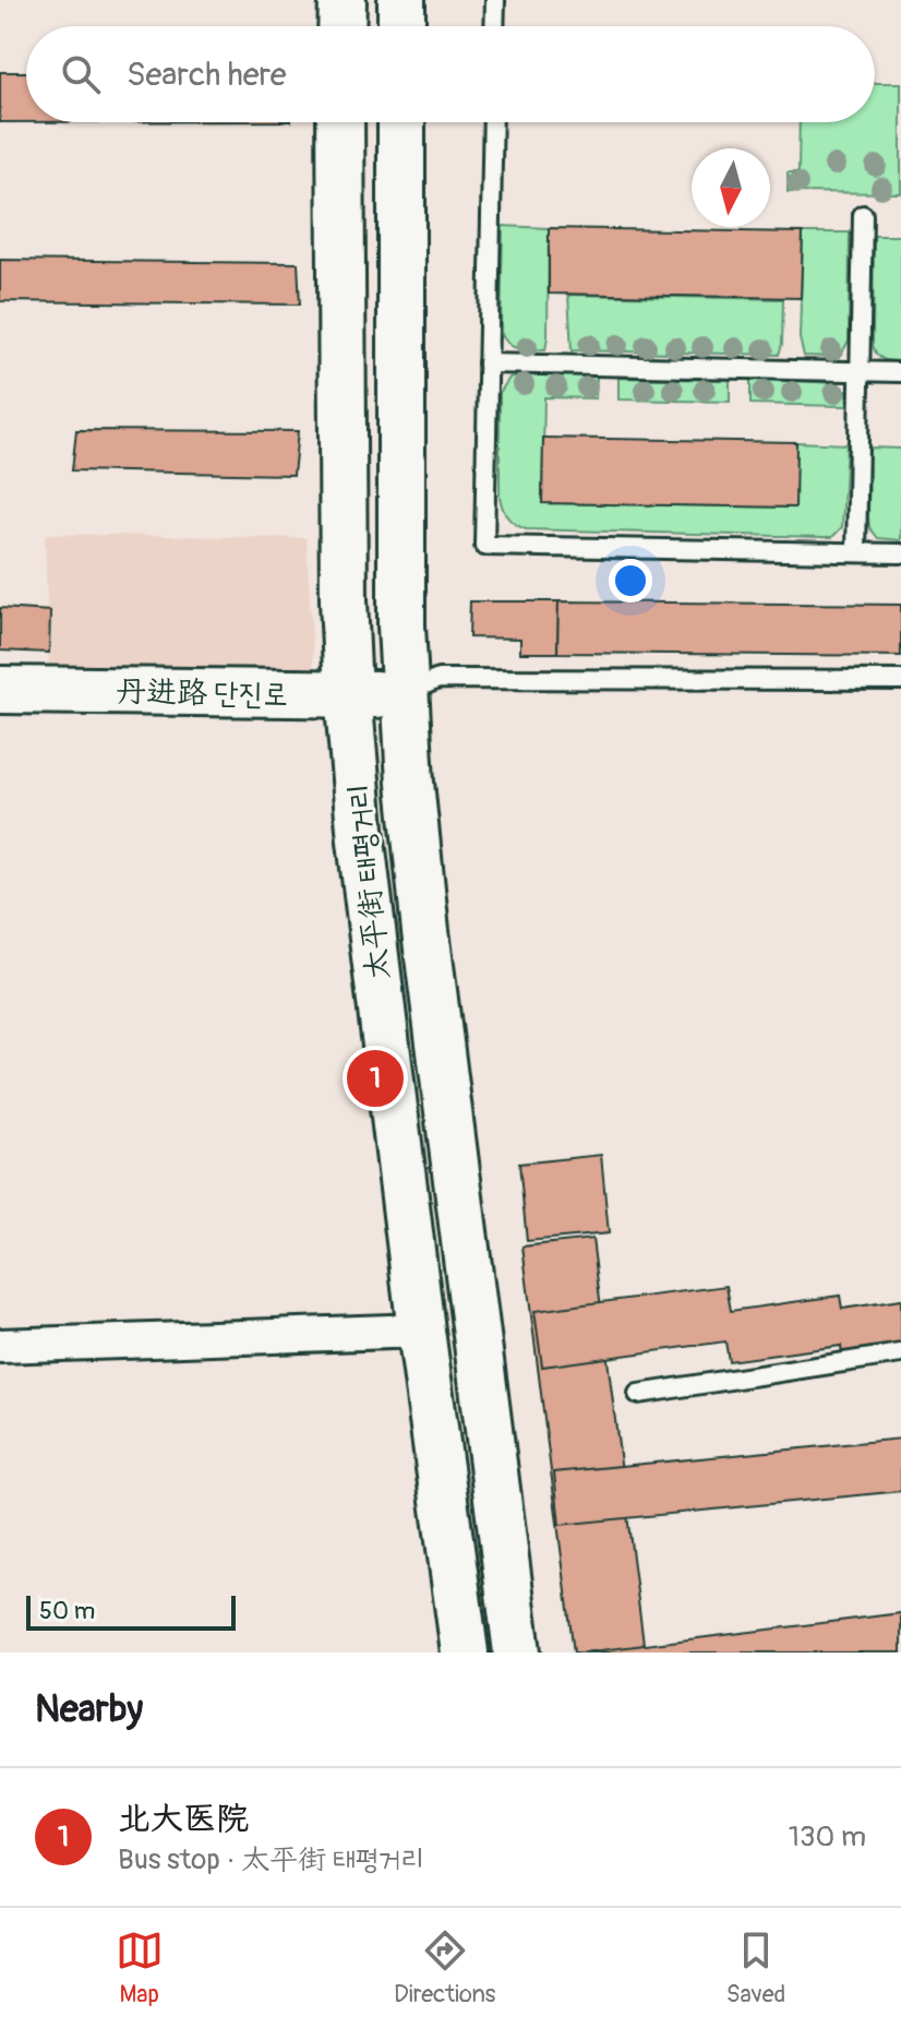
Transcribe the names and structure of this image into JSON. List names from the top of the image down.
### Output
{
  "streets": {
    "main road": ["丹进路 단진로", "太平街 태평거리"]
  },
  "crossings": [
    ["丹进路 단진로", "太平街 태평거리"]
  ],
  "scale_bar": "50 m",
  "north": "bottom",
  "page": {
    "search": "Search here",
    "pins": "1",
    "scale": "50 m",
    "heading": "Nearby",
    "list": [
      {
        "mark": "1",
        "name": "北大医院",
        "note": "Bus stop · 太平街 태평거리",
        "value": "130 m"
      }
    ],
    "nav": ["Map", "Directions", "Saved"]
  }
}
